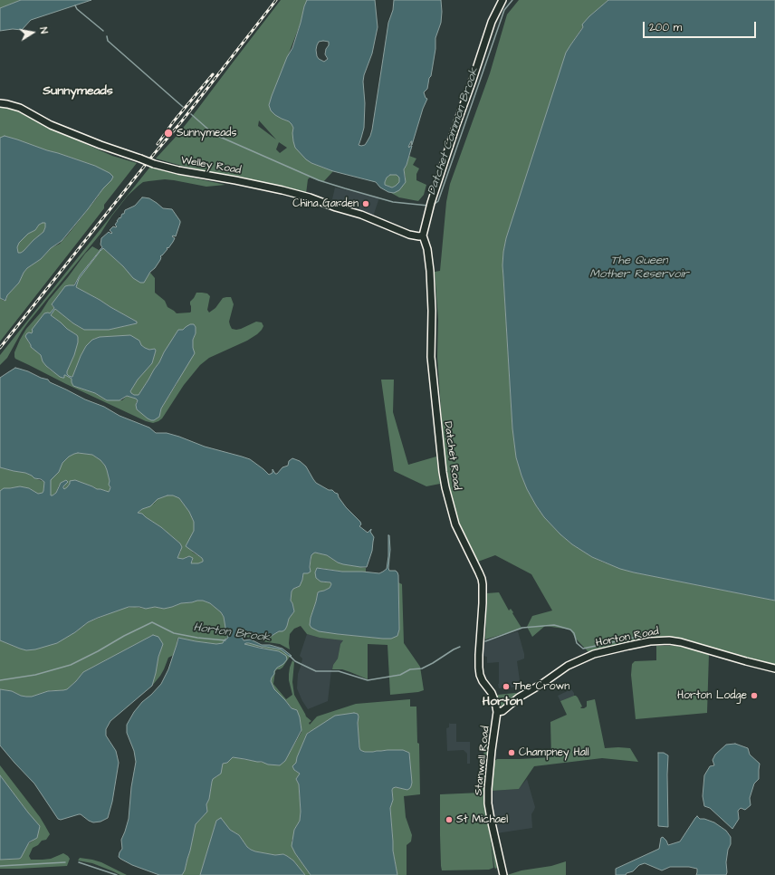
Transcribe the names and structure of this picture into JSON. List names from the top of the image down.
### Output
{
  "streets": {
    "street": [
      "Welley Road",
      "Datchet Road",
      "Horton Road",
      "Stanwell Road"
    ]
  },
  "crossings": [
    ["Welley Road", "Datchet Road"],
    ["Datchet Road", "Horton Road"],
    ["Datchet Road", "Stanwell Road"],
    ["Horton Road", "Stanwell Road"]
  ],
  "districts": ["Sunnymeads", "Horton"],
  "water": ["Datchet Common Brook", "The Queen Mother Reservoir", "Horton Brook"],
  "places": [
    "Sunnymeads",
    "China Garden",
    "The Crown",
    "Horton Lodge",
    "Champney Hall",
    "St Michael"
  ],
  "scale_bar": "200 m",
  "north": "right"
}
